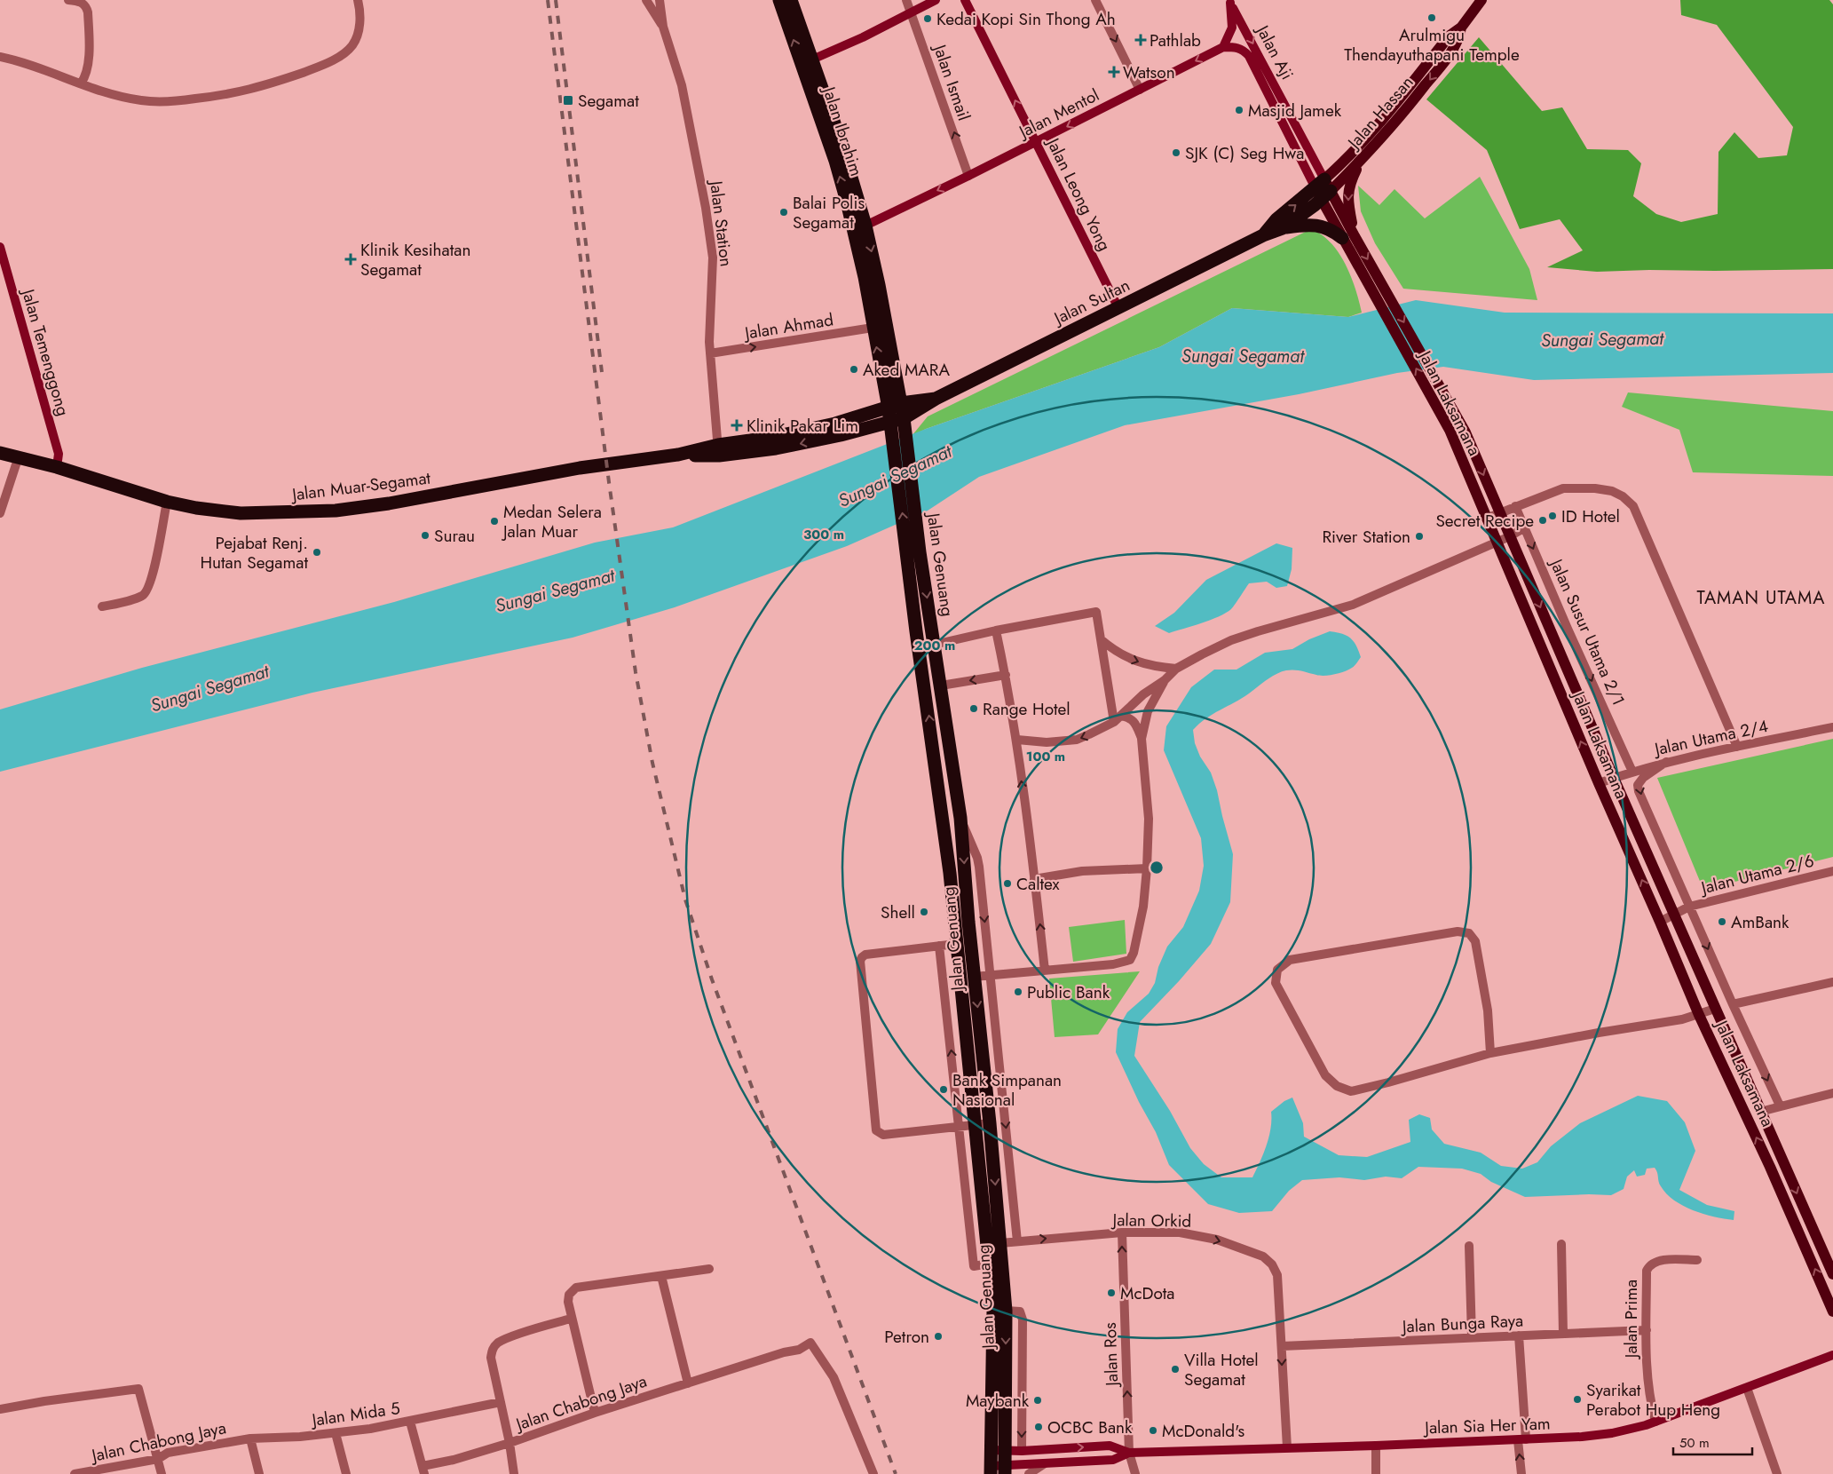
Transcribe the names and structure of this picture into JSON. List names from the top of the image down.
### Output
{
  "streets": {
    "highway": [
      "Jalan Ibrahim",
      "Jalan Sultan",
      "Jalan Muar-Segamat",
      "Jalan Genuang"
    ],
    "main road": ["Jalan Hassan", "Jalan Laksamana"],
    "street": [
      "Jalan Aji",
      "Jalan Ismail",
      "Jalan Mentol",
      "Jalan Leong Yong",
      "Jalan Station",
      "Jalan Ahmad",
      "Jalan Temenggong",
      "Jalan Susur Utama 2/1",
      "Jalan Utama 2/4",
      "Jalan Utama 2/6",
      "Jalan Orkid",
      "Jalan Prima",
      "Jalan Bunga Raya",
      "Jalan Ros",
      "Jalan Chabong Jaya",
      "Jalan Mida 5",
      "Jalan Sia Her Yam"
    ]
  },
  "crossings": [
    ["Jalan Aji", "Jalan Hassan"],
    ["Jalan Aji", "Jalan Mentol"],
    ["Jalan Aji", "Jalan Sultan"],
    ["Jalan Aji", "Jalan Laksamana"],
    ["Jalan Ismail", "Jalan Mentol"],
    ["Jalan Hassan", "Jalan Sultan"],
    ["Jalan Hassan", "Jalan Laksamana"],
    ["Jalan Mentol", "Jalan Ibrahim"],
    ["Jalan Mentol", "Jalan Leong Yong"],
    ["Jalan Ibrahim", "Jalan Sultan"],
    ["Jalan Ibrahim", "Jalan Ahmad"],
    ["Jalan Ibrahim", "Jalan Genuang"],
    ["Jalan Leong Yong", "Jalan Sultan"],
    ["Jalan Station", "Jalan Sultan"],
    ["Jalan Station", "Jalan Ahmad"],
    ["Jalan Sultan", "Jalan Laksamana"],
    ["Jalan Sultan", "Jalan Muar-Segamat"],
    ["Jalan Sultan", "Jalan Genuang"],
    ["Jalan Temenggong", "Jalan Muar-Segamat"],
    ["Jalan Laksamana", "Jalan Utama 2/4"],
    ["Jalan Laksamana", "Jalan Utama 2/6"],
    ["Jalan Genuang", "Jalan Orkid"],
    ["Jalan Genuang", "Jalan Sia Her Yam"],
    ["Jalan Susur Utama 2/1", "Jalan Utama 2/4"],
    ["Jalan Orkid", "Jalan Bunga Raya"],
    ["Jalan Orkid", "Jalan Ros"],
    ["Jalan Orkid", "Jalan Sia Her Yam"],
    ["Jalan Prima", "Jalan Bunga Raya"],
    ["Jalan Prima", "Jalan Sia Her Yam"],
    ["Jalan Ros", "Jalan Sia Her Yam"],
    ["Jalan Chabong Jaya", "Jalan Mida 5"]
  ],
  "one_way": [
    "Jalan Ismail",
    "Jalan Mentol",
    "Jalan Leong Yong",
    "Jalan Ahmad",
    "Jalan Susur Utama 2/1",
    "Jalan Ros"
  ],
  "districts": ["TAMAN UTAMA"],
  "water": ["Sungai Segamat"],
  "places": {
    "other": [
      "Arulmigu Thendayuthapani Temple",
      "Kedai Kopi Sin Thong Ah",
      "Masjid Jamek",
      "SJK (C) Seg Hwa",
      "Balai Polis Segamat",
      "Aked MARA",
      "ID Hotel",
      "Secret Recipe",
      "Medan Selera Jalan Muar",
      "Surau",
      "River Station",
      "Pejabat Renj. Hutan Segamat",
      "Range Hotel",
      "Caltex",
      "Shell",
      "AmBank",
      "Public Bank",
      "Bank Simpanan Nasional",
      "McDota",
      "Petron",
      "Villa Hotel Segamat",
      "Syarikat Perabot Hup Heng",
      "Maybank",
      "OCBC Bank",
      "McDonald's"
    ],
    "health": [
      "Pathlab",
      "Watson",
      "Klinik Kesihatan Segamat",
      "Klinik Pakar Lim"
    ],
    "transit": ["Segamat"]
  },
  "scale_bar": "50 m",
  "rings": ["300 m", "200 m", "100 m"]
}
